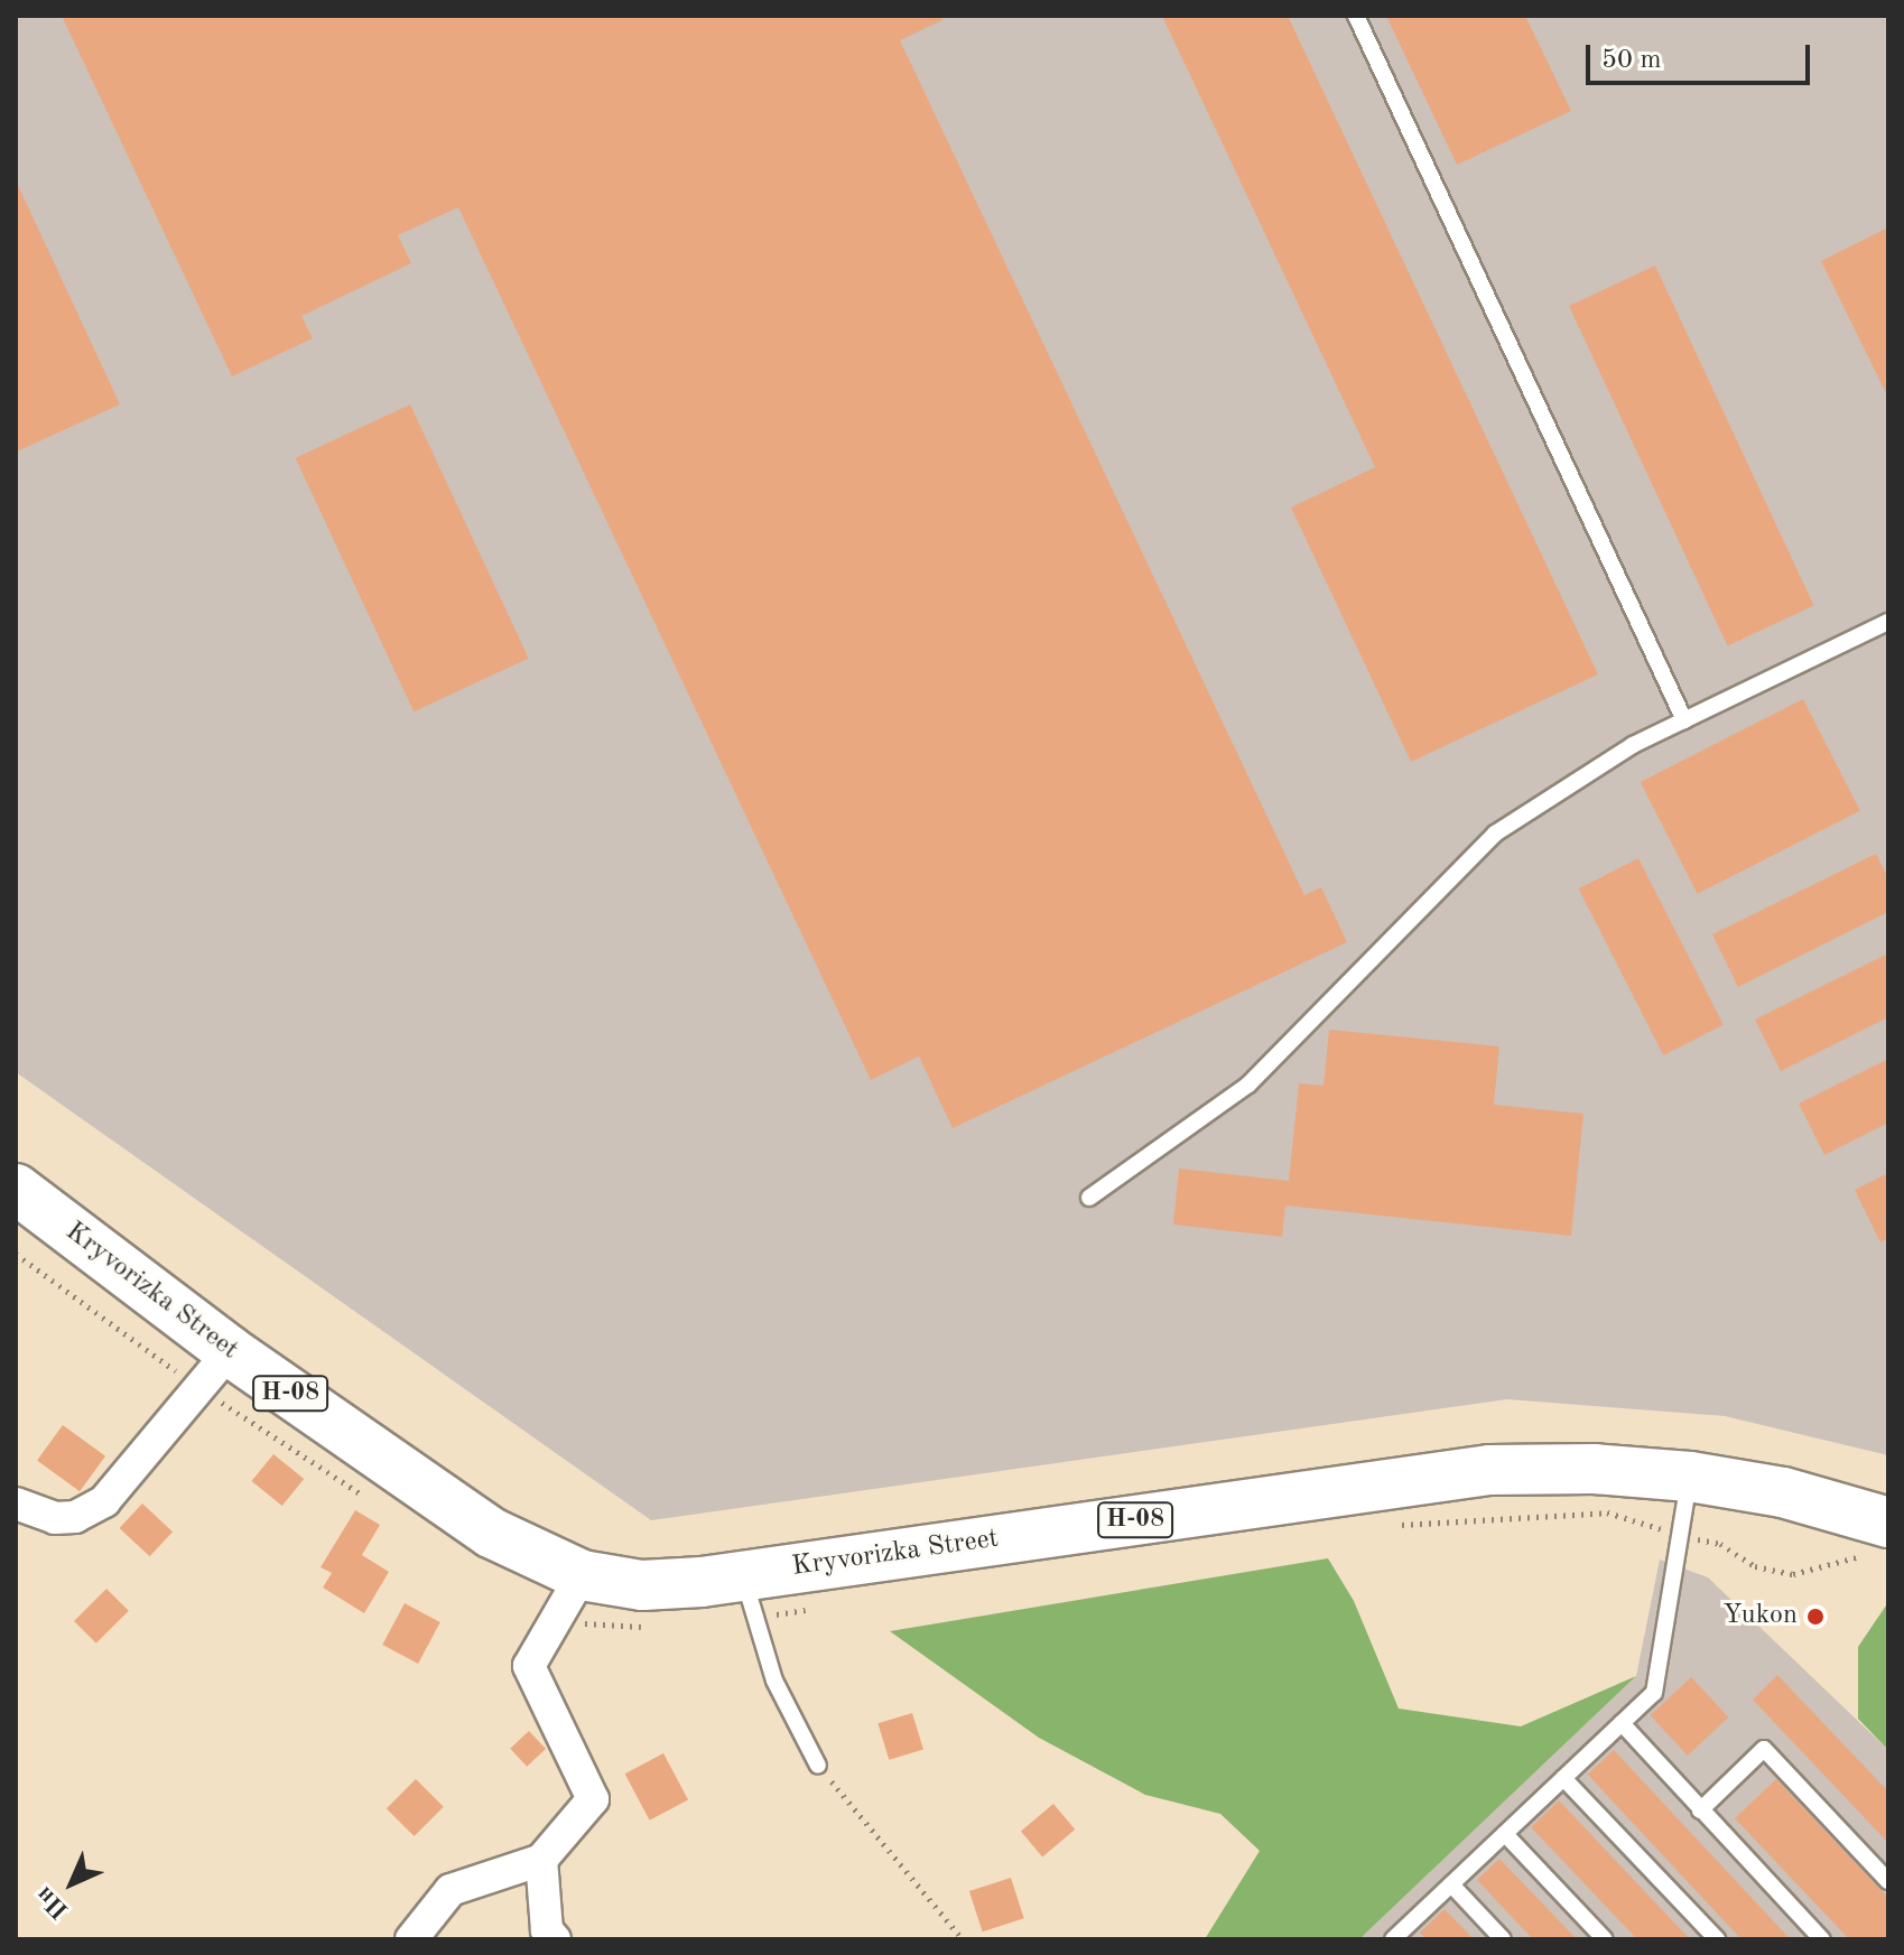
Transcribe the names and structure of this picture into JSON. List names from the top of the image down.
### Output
{
  "streets": {
    "main road": ["Kryvorizka Street", "Н-08"]
  },
  "places": ["Yukon"],
  "scale_bar": "50 m",
  "north": "bottom left"
}
